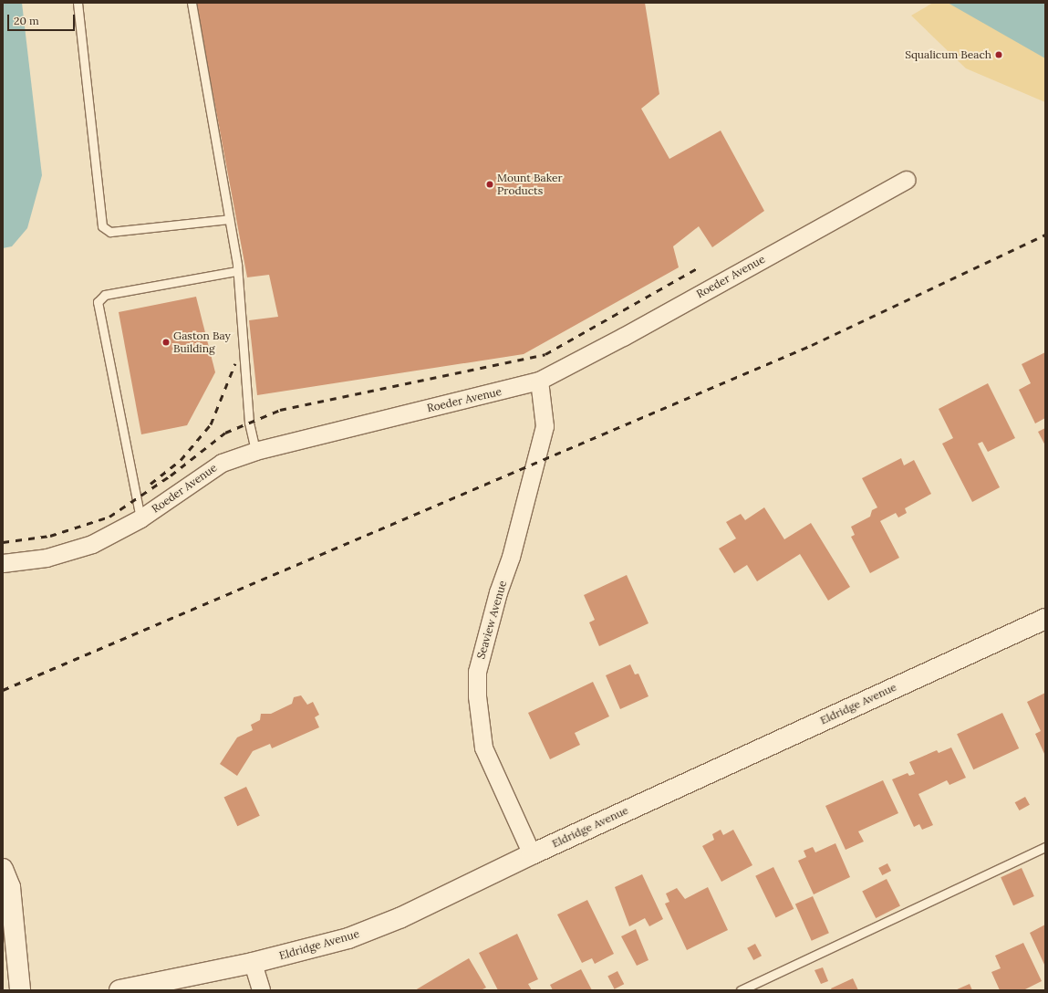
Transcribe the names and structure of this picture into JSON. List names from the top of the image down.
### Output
{
  "streets": {
    "main road": ["Eldridge Avenue"],
    "street": ["Roeder Avenue", "Seaview Avenue"]
  },
  "crossings": [
    ["Roeder Avenue", "Seaview Avenue"],
    ["Seaview Avenue", "Eldridge Avenue"]
  ],
  "places": ["Squalicum Beach", "Mount Baker Products", "Gaston Bay Building"],
  "scale_bar": "20 m"
}
